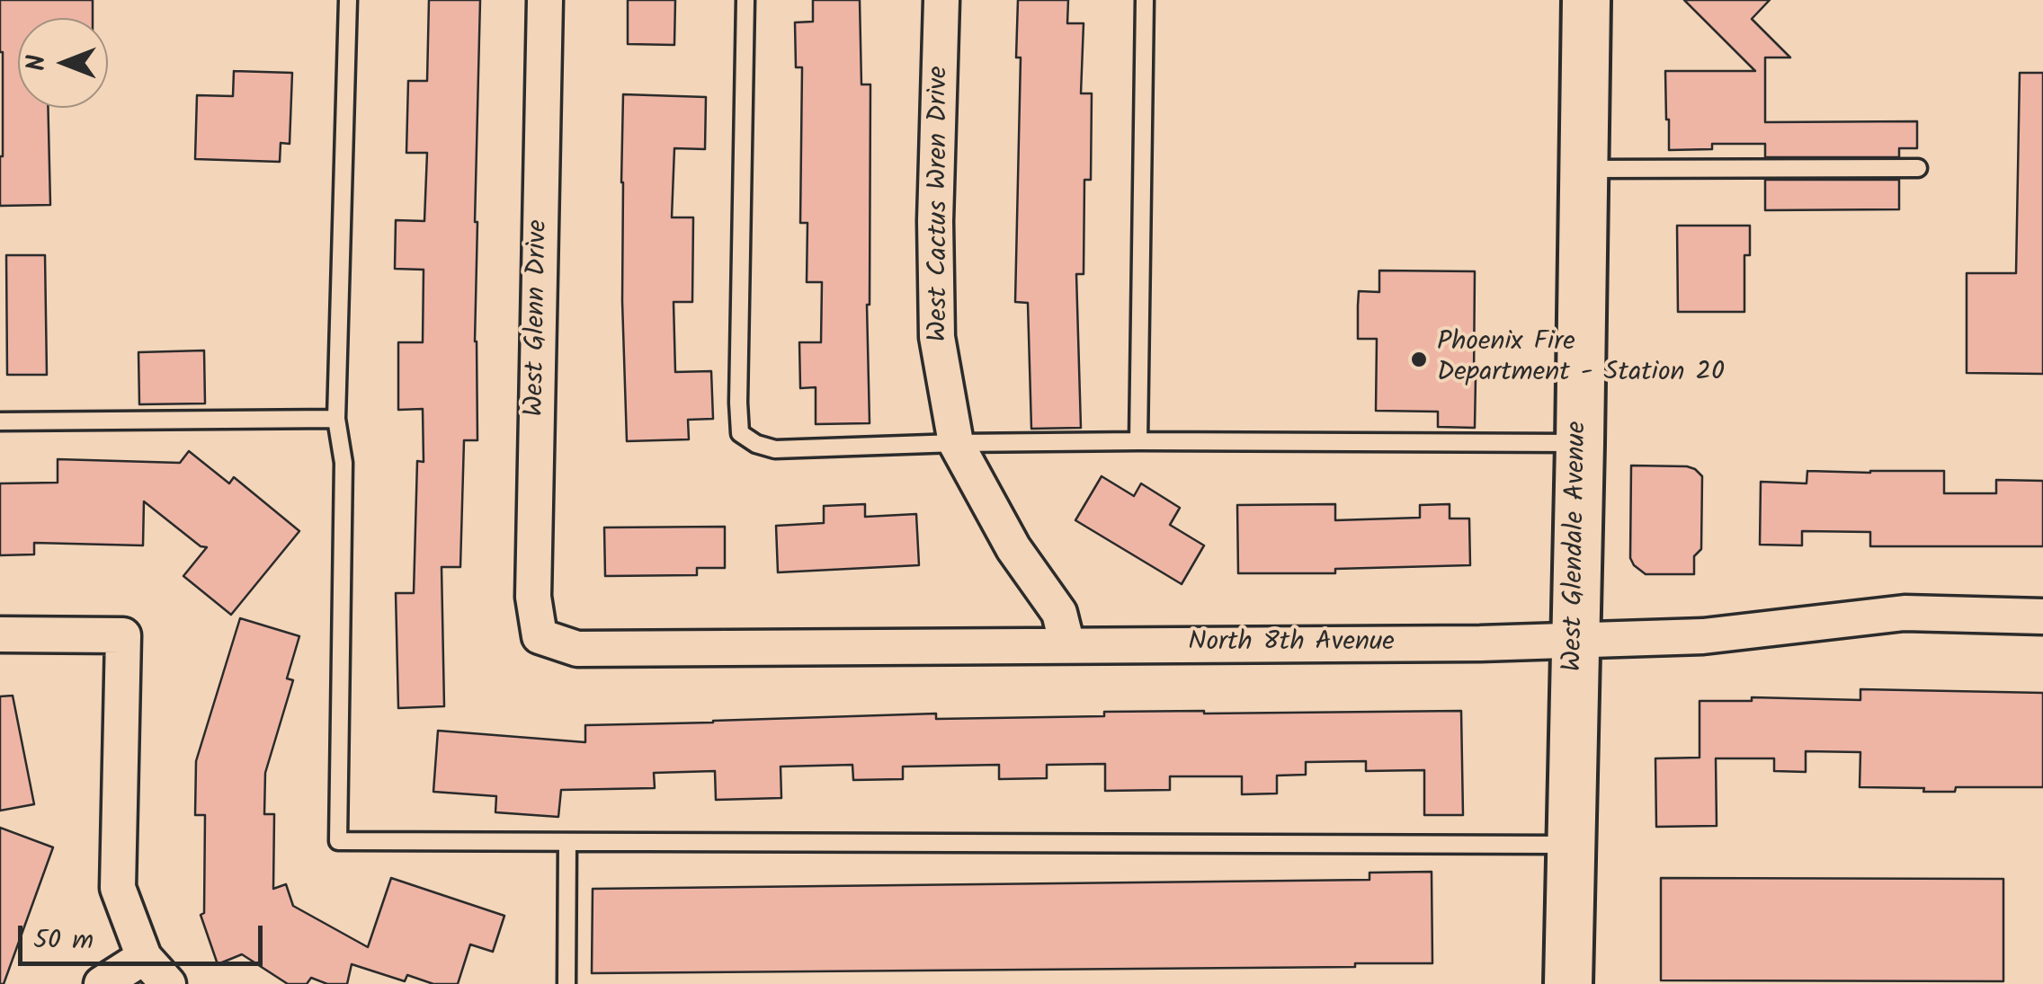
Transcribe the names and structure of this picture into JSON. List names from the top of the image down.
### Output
{
  "streets": {
    "main road": ["West Glendale Avenue"],
    "street": ["West Cactus Wren Drive", "West Glenn Drive", "North 8th Avenue"]
  },
  "crossings": [
    ["West Cactus Wren Drive", "North 8th Avenue"],
    ["West Glenn Drive", "North 8th Avenue"],
    ["West Glendale Avenue", "North 8th Avenue"]
  ],
  "places": ["Phoenix Fire Department - Station 20"],
  "scale_bar": "50 m",
  "north": "left"
}
